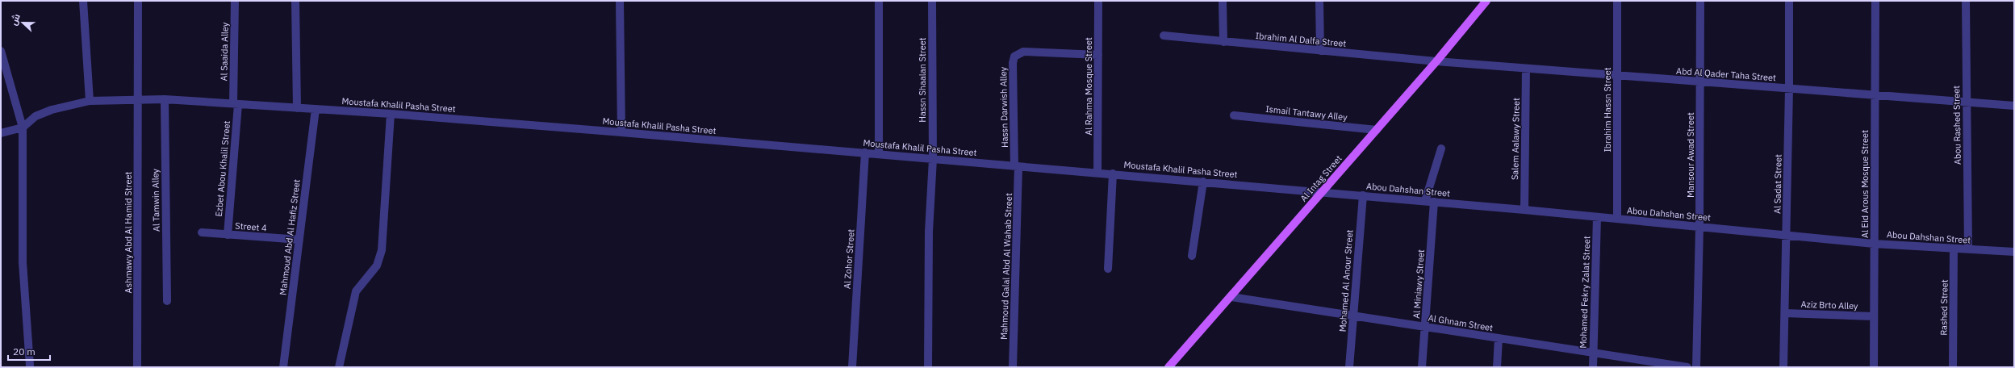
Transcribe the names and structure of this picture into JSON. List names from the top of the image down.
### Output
{
  "streets": {
    "main road": ["Al Intag Street"],
    "street": [
      "Ibrahim Al Dalfa Street",
      "Al Saaida Alley",
      "Abd Al Qader Taha Street",
      "Hassn Shaalan Street",
      "Al Rahma Mosque Street",
      "Moustafa Khalil Pasha Street",
      "Hassn Darwish Alley",
      "Ibrahim Hassn Street",
      "Ismail Tantawy Alley",
      "Abou Rashed Street",
      "Salem Aalawy Street",
      "Mansour Awad Street",
      "Ezbet Abou Khalil Street",
      "Al Sadat Street",
      "Al Eid Arous Mosque Street",
      "Abou Dahshan Street",
      "Al Tamwin Alley",
      "Street 4",
      "Ashmawy Abd Al Hamid Street",
      "Mahmoud Abd Al Hafiz Street",
      "Al Zohor Street",
      "Mahmoud Galal Abd Al Wahab Street",
      "Mohamed Al Anour Street",
      "Al Miniawy Street",
      "Mohamed Fekry Zalat Street",
      "Aziz Brto Alley",
      "Rashed Street",
      "Al Ghnam Street"
    ]
  },
  "crossings": [
    ["Ibrahim Al Dalfa Street", "Abd Al Qader Taha Street"],
    ["Ibrahim Al Dalfa Street", "Al Intag Street"],
    ["Al Saaida Alley", "Moustafa Khalil Pasha Street"],
    ["Al Saaida Alley", "Ezbet Abou Khalil Street"],
    ["Abd Al Qader Taha Street", "Ibrahim Hassn Street"],
    ["Abd Al Qader Taha Street", "Abou Rashed Street"],
    ["Abd Al Qader Taha Street", "Salem Aalawy Street"],
    ["Abd Al Qader Taha Street", "Mansour Awad Street"],
    ["Abd Al Qader Taha Street", "Al Intag Street"],
    ["Abd Al Qader Taha Street", "Al Sadat Street"],
    ["Abd Al Qader Taha Street", "Al Eid Arous Mosque Street"],
    ["Hassn Shaalan Street", "Moustafa Khalil Pasha Street"],
    ["Al Rahma Mosque Street", "Moustafa Khalil Pasha Street"],
    ["Al Rahma Mosque Street", "Hassn Darwish Alley"],
    ["Moustafa Khalil Pasha Street", "Hassn Darwish Alley"],
    ["Moustafa Khalil Pasha Street", "Ezbet Abou Khalil Street"],
    ["Moustafa Khalil Pasha Street", "Al Intag Street"],
    ["Moustafa Khalil Pasha Street", "Abou Dahshan Street"],
    ["Moustafa Khalil Pasha Street", "Al Tamwin Alley"],
    ["Moustafa Khalil Pasha Street", "Ashmawy Abd Al Hamid Street"],
    ["Moustafa Khalil Pasha Street", "Mahmoud Abd Al Hafiz Street"],
    ["Moustafa Khalil Pasha Street", "Al Zohor Street"],
    ["Moustafa Khalil Pasha Street", "Mahmoud Galal Abd Al Wahab Street"],
    ["Hassn Darwish Alley", "Mahmoud Galal Abd Al Wahab Street"],
    ["Ibrahim Hassn Street", "Abou Dahshan Street"],
    ["Ismail Tantawy Alley", "Al Intag Street"],
    ["Abou Rashed Street", "Abou Dahshan Street"],
    ["Salem Aalawy Street", "Abou Dahshan Street"],
    ["Mansour Awad Street", "Abou Dahshan Street"],
    ["Ezbet Abou Khalil Street", "Street 4"],
    ["Al Intag Street", "Abou Dahshan Street"],
    ["Al Intag Street", "Al Ghnam Street"],
    ["Al Sadat Street", "Abou Dahshan Street"],
    ["Al Sadat Street", "Aziz Brto Alley"],
    ["Al Eid Arous Mosque Street", "Abou Dahshan Street"],
    ["Al Eid Arous Mosque Street", "Aziz Brto Alley"],
    ["Abou Dahshan Street", "Mohamed Al Anour Street"],
    ["Abou Dahshan Street", "Al Miniawy Street"],
    ["Abou Dahshan Street", "Mohamed Fekry Zalat Street"],
    ["Abou Dahshan Street", "Rashed Street"],
    ["Street 4", "Mahmoud Abd Al Hafiz Street"],
    ["Mohamed Al Anour Street", "Al Ghnam Street"],
    ["Al Miniawy Street", "Al Ghnam Street"],
    ["Mohamed Fekry Zalat Street", "Al Ghnam Street"]
  ],
  "scale_bar": "20 m",
  "north": "left"
}
